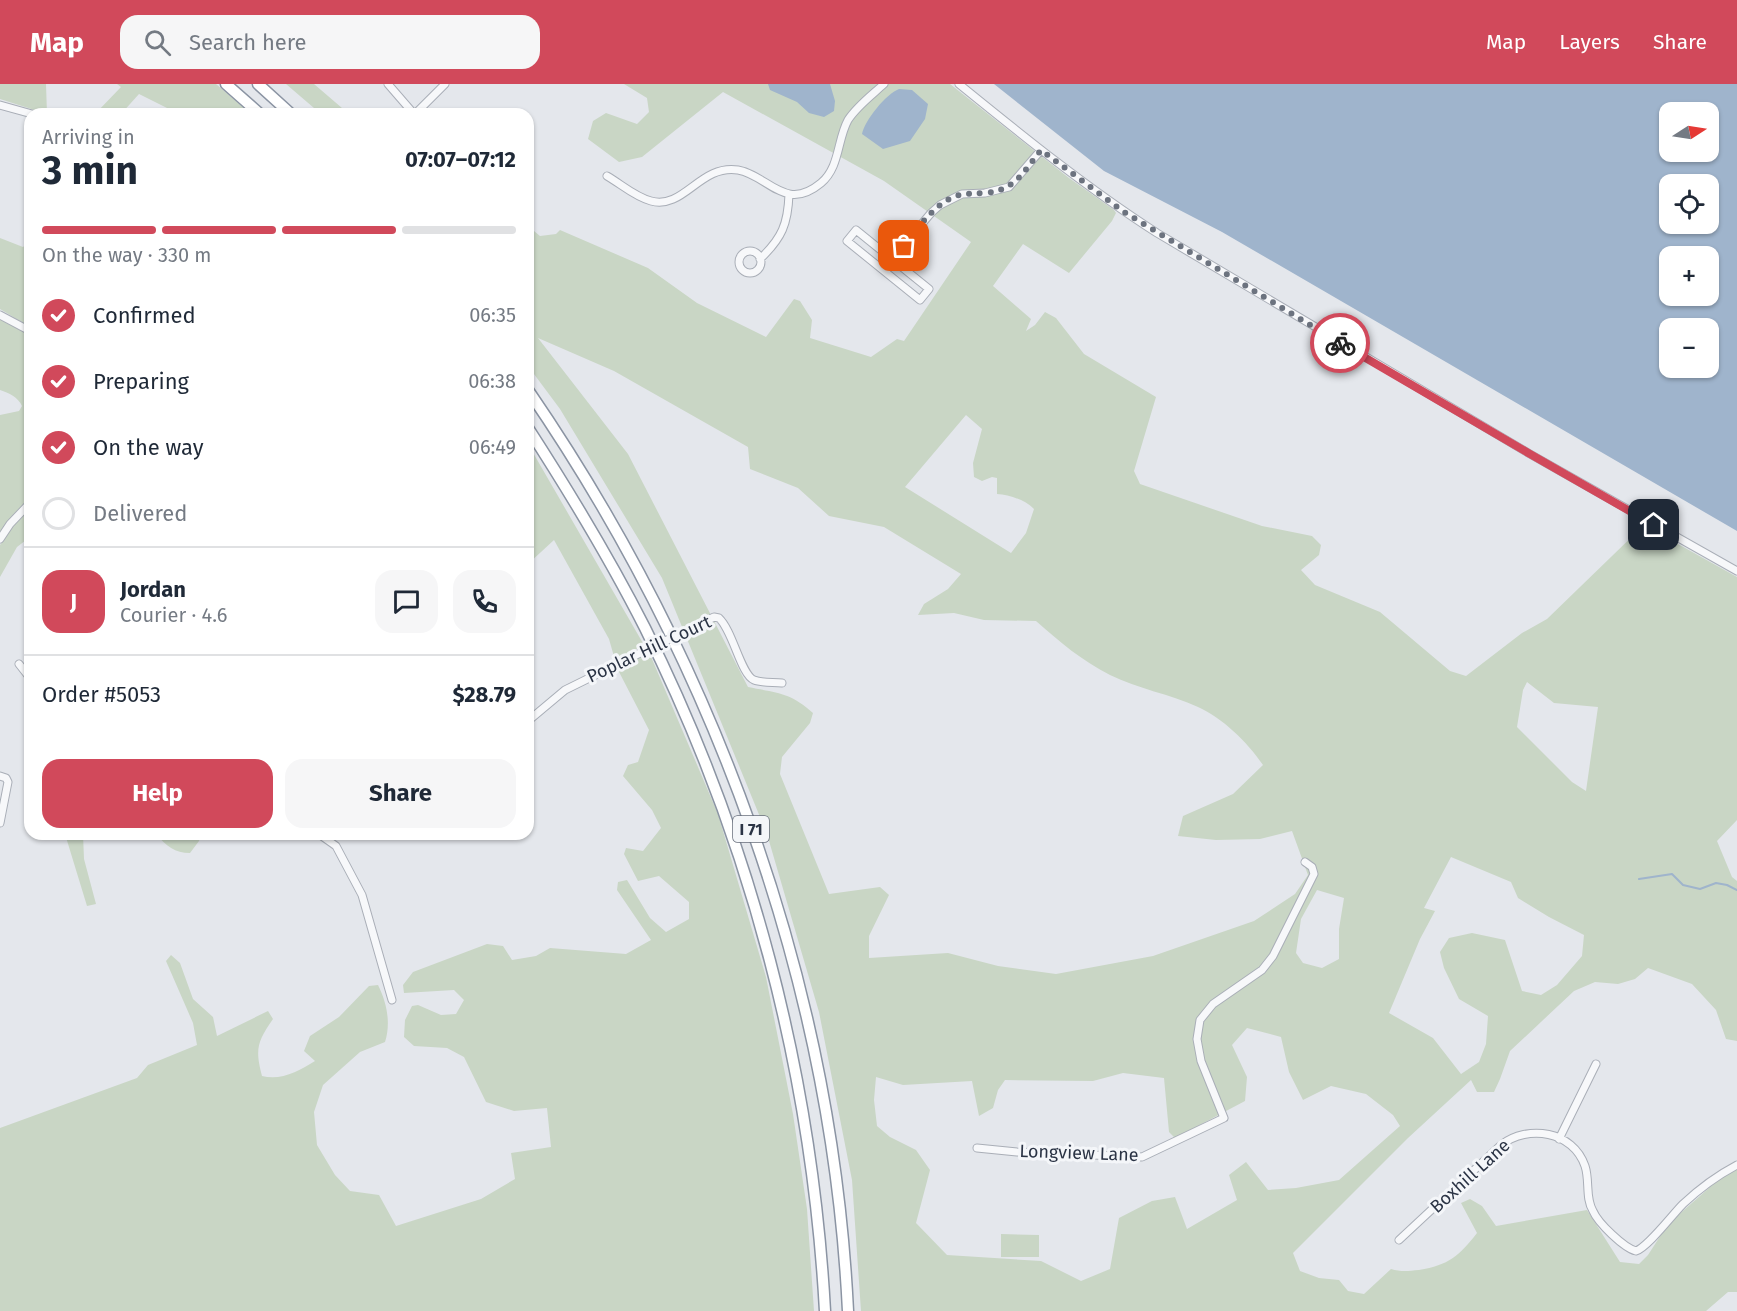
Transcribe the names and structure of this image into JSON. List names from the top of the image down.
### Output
{
  "streets": {
    "highway": ["I 71"],
    "street": ["Poplar Hill Court", "Longview Lane", "Boxhill Lane"]
  },
  "north": "right",
  "page": {
    "header": "Map",
    "search": "Search here",
    "nav": ["Map", "Layers", "Share"],
    "map_buttons": ["+", "−"],
    "heading": ["3 min", "Arriving in", "07:07–07:12"],
    "panel": [
      "Jordan",
      "Courier · 4.6",
      "Order #5053",
      "$28.79"
    ],
    "bar": "On the way · 330 m",
    "list": [
      ["Confirmed", "06:35"],
      ["Preparing", "06:38"],
      ["On the way", "06:49"],
      "Delivered"
    ],
    "round": "J",
    "buttons": ["Help", "Share"]
  }
}
